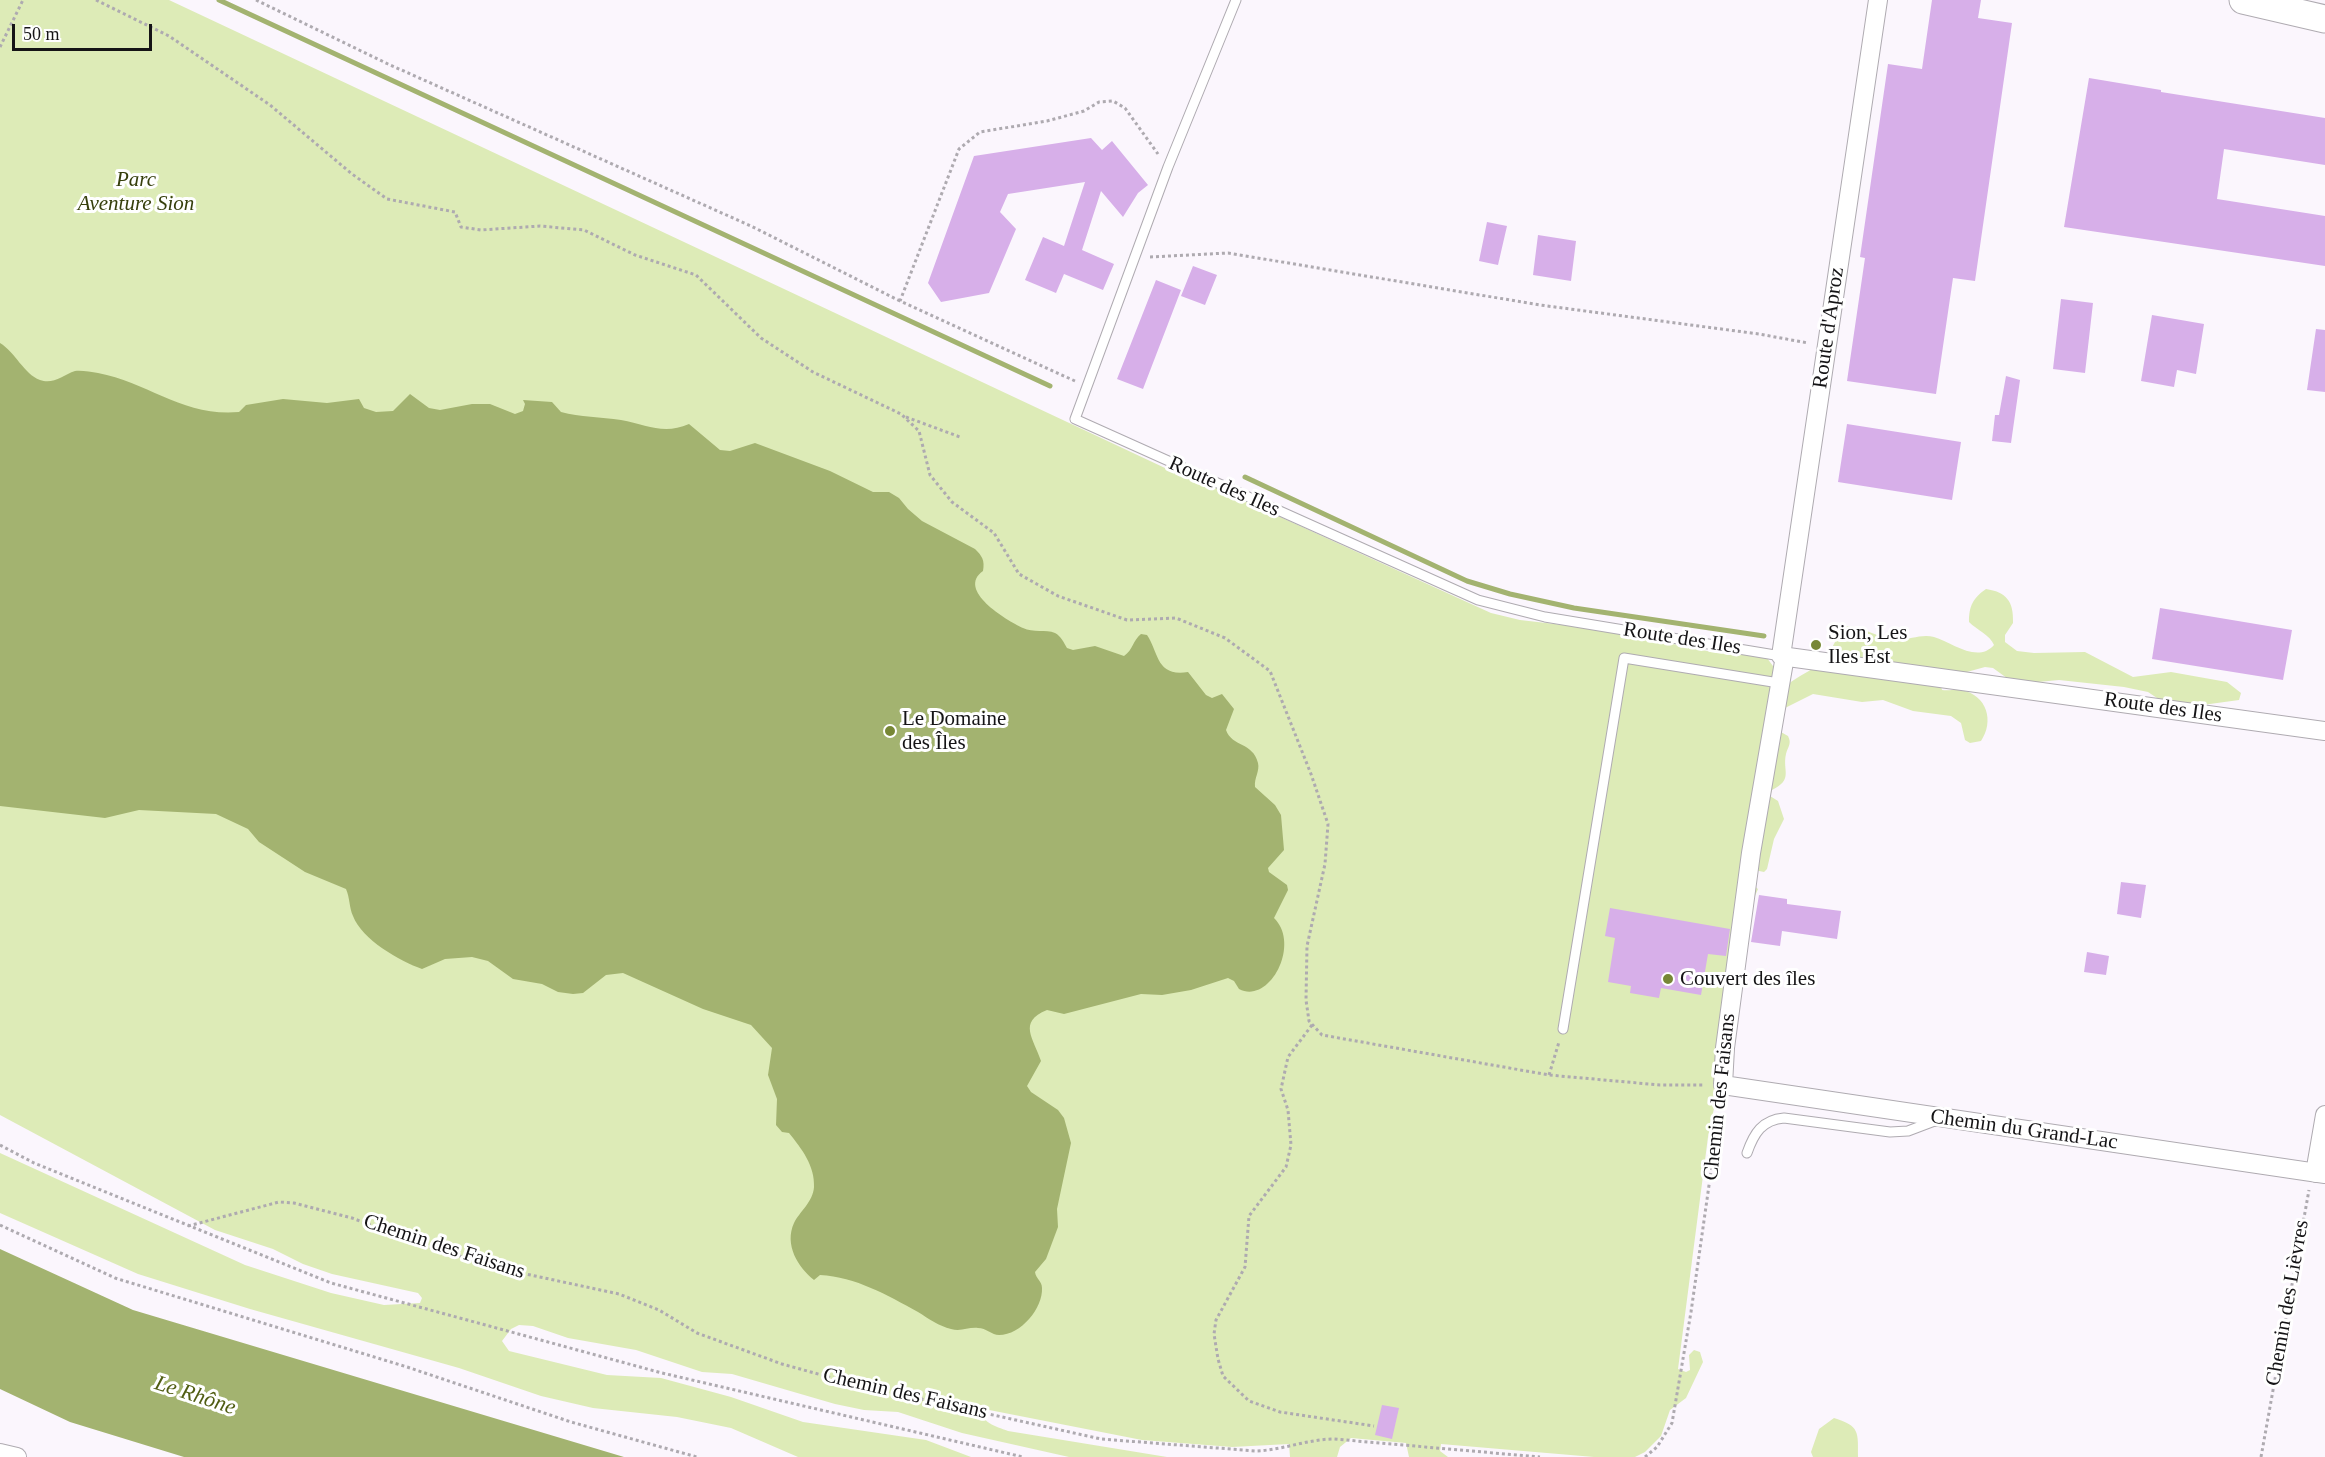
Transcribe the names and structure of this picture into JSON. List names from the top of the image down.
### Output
{
  "streets": {
    "street": [
      "Route d'Aproz",
      "Route des Iles",
      "Chemin des Faisans",
      "Chemin du Grand-Lac"
    ],
    "path": ["Chemin des Lièvres"]
  },
  "crossings": [
    ["Route d'Aproz", "Route des Iles"],
    ["Route d'Aproz", "Chemin des Faisans"],
    ["Route des Iles", "Chemin des Faisans"],
    ["Chemin des Faisans", "Chemin du Grand-Lac"],
    ["Chemin du Grand-Lac", "Chemin des Lièvres"]
  ],
  "water": ["Le Rhône"],
  "parks": ["Parc Aventure Sion"],
  "places": ["Sion, Les Iles Est", "Le Domaine des Îles", "Couvert des îles"],
  "scale_bar": "50 m"
}
